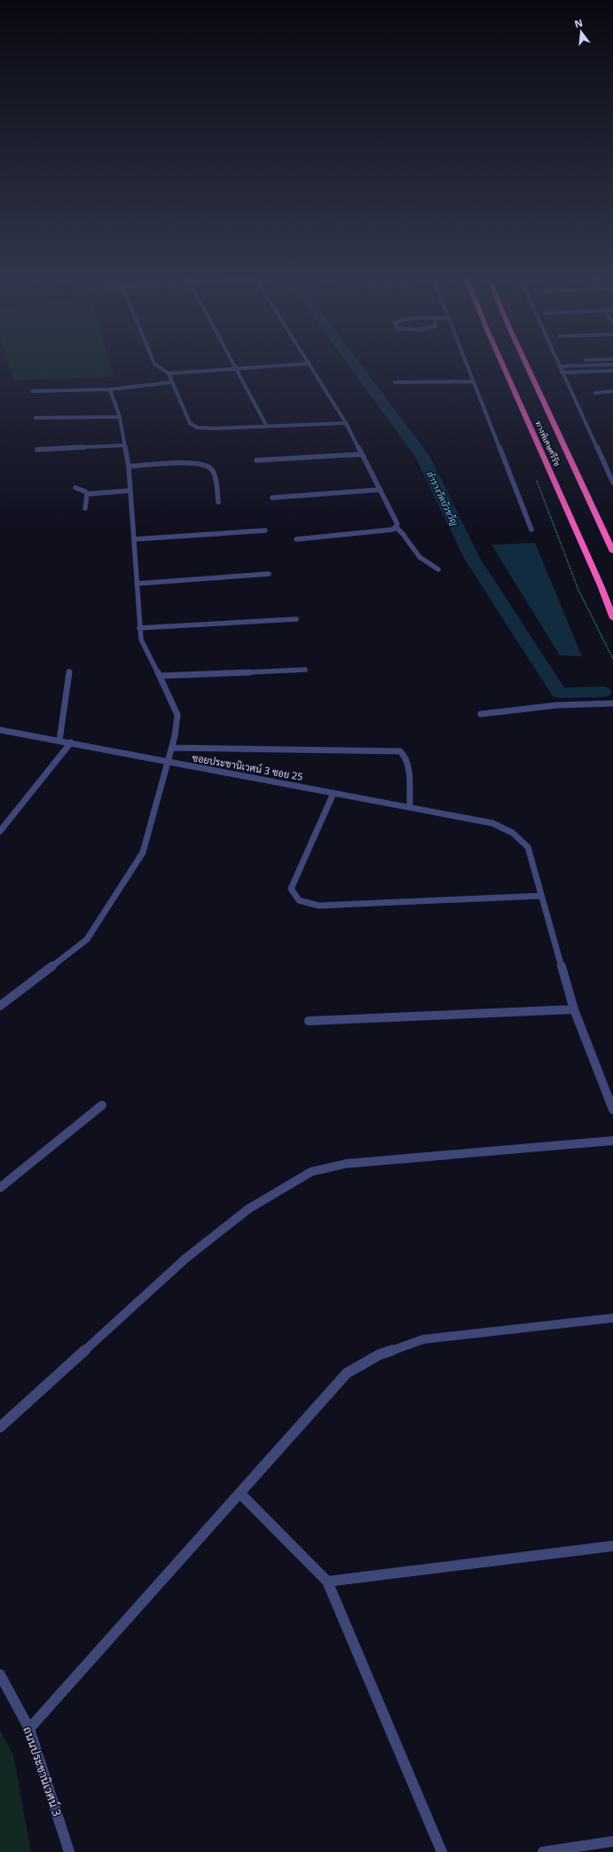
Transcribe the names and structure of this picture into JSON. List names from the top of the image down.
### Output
{
  "streets": {
    "highway": ["ทางพิเศษศรีรัช"],
    "street": ["ซอยประชานิเวศน์ 3 ซอย 25", "ถนนประชานิเวศน์ 3"]
  },
  "water": ["ลำรางวัดบัวขวัญ"],
  "north": "top"
}
